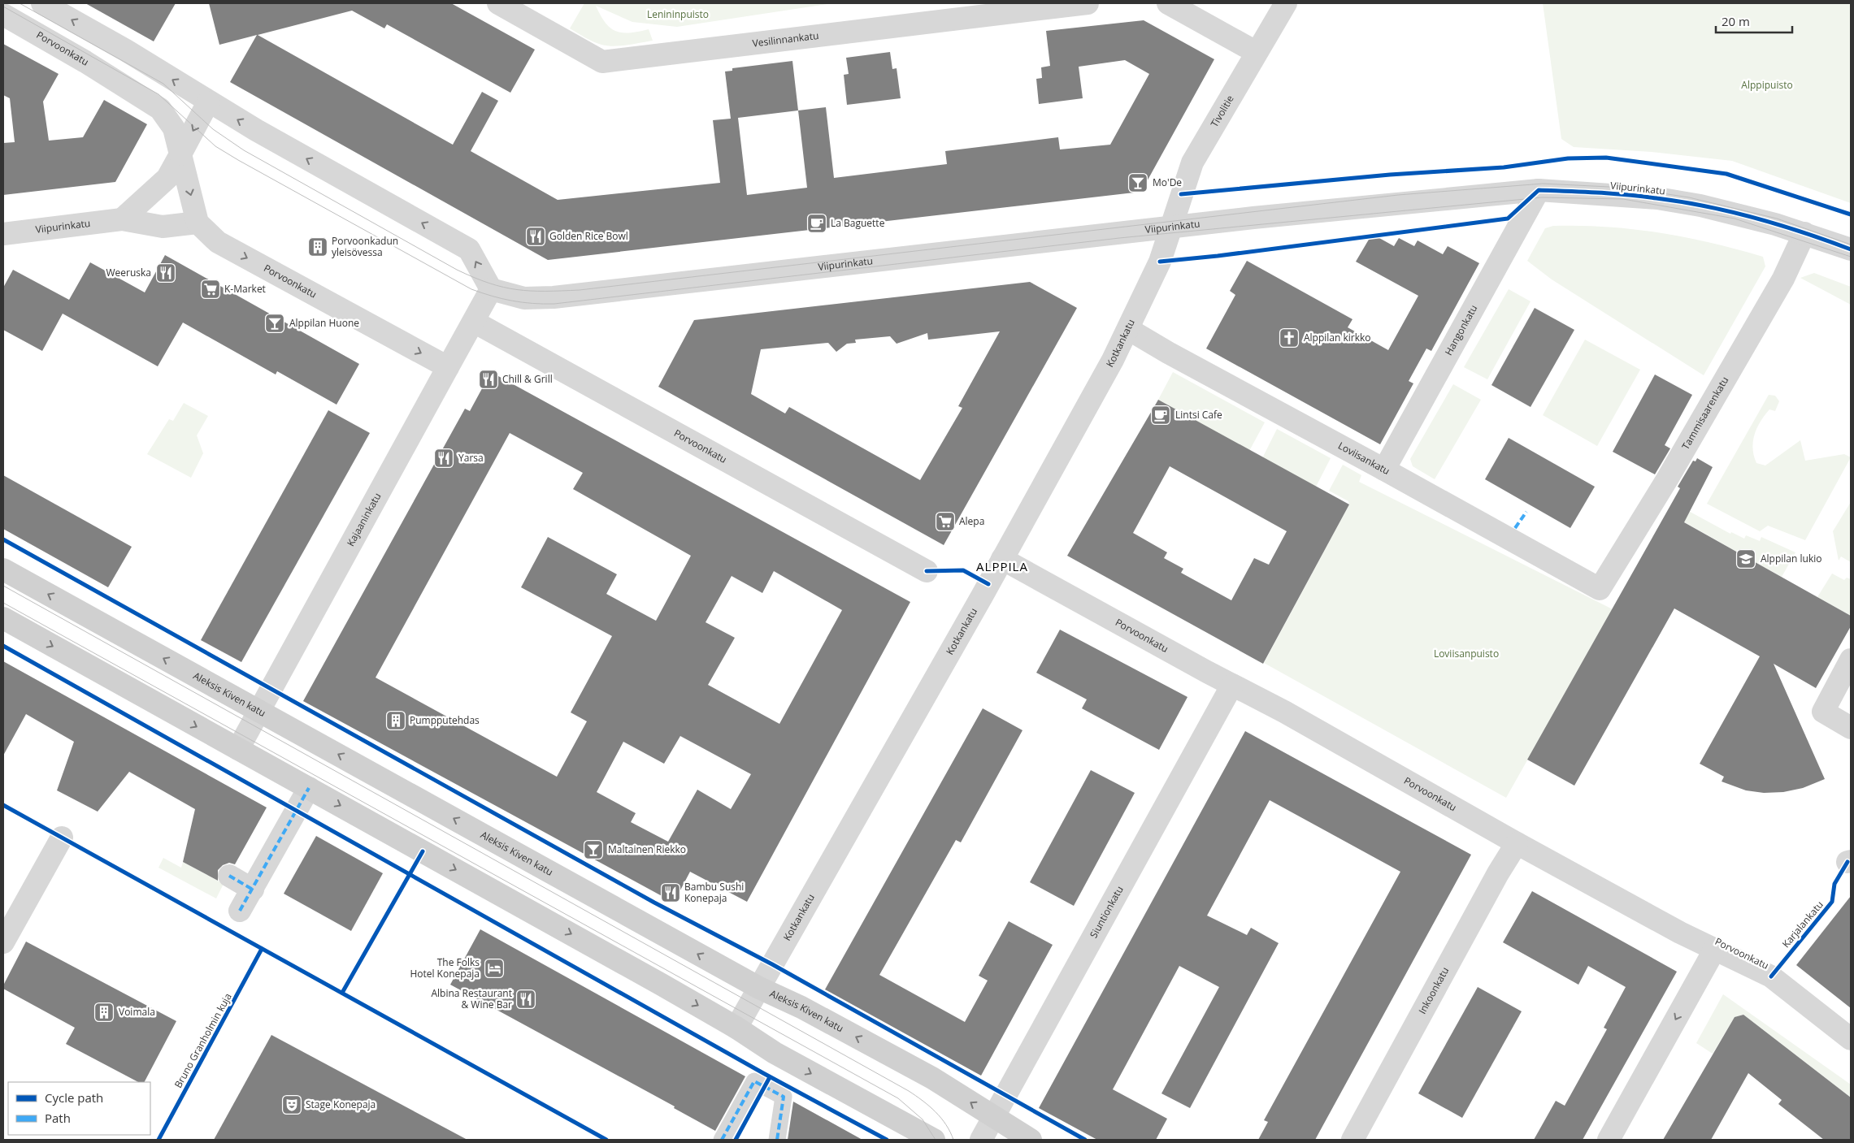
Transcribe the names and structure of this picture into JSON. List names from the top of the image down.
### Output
{
  "streets": {
    "main road": ["Aleksis Kiven katu"],
    "street": [
      "Vesilinnankatu",
      "Porvoonkatu",
      "Tivolitie",
      "Viipurinkatu",
      "Hangonkatu",
      "Kotkankatu",
      "Tammisaarenkatu",
      "Loviisankatu",
      "Kajaaninkatu",
      "Siuntionkatu",
      "Inkoonkatu"
    ],
    "cycle path": ["Karjalankatu", "Bruno Granholmin kuja"]
  },
  "crossings": [
    ["Porvoonkatu", "Viipurinkatu"],
    ["Porvoonkatu", "Kotkankatu"],
    ["Porvoonkatu", "Kajaaninkatu"],
    ["Porvoonkatu", "Siuntionkatu"],
    ["Porvoonkatu", "Inkoonkatu"],
    ["Tivolitie", "Viipurinkatu"],
    ["Tivolitie", "Kotkankatu"],
    ["Viipurinkatu", "Hangonkatu"],
    ["Viipurinkatu", "Kotkankatu"],
    ["Viipurinkatu", "Tammisaarenkatu"],
    ["Viipurinkatu", "Kajaaninkatu"],
    ["Hangonkatu", "Loviisankatu"],
    ["Kotkankatu", "Loviisankatu"],
    ["Kotkankatu", "Aleksis Kiven katu"],
    ["Tammisaarenkatu", "Loviisankatu"],
    ["Kajaaninkatu", "Aleksis Kiven katu"],
    ["Aleksis Kiven katu", "Siuntionkatu"]
  ],
  "districts": ["ALPPILA"],
  "parks": ["Lenininpuisto", "Alppipuisto", "Loviisanpuisto"],
  "places": {
    "bar": ["Mo'De", "Alppilan Huone", "Maltainen Riekko"],
    "cafe": ["La Baguette", "Lintsi Cafe"],
    "restaurant": [
      "Golden Rice Bowl",
      "Weeruska",
      "Chill & Grill",
      "Yarsa",
      "Bambu Sushi Konepaja",
      "Albina Restaurant & Wine Bar"
    ],
    "building": ["Porvoonkadun yleisövessa", "Pumpputehdas", "Voimala"],
    "supermarket": ["K-Market", "Alepa"],
    "church": ["Alppilan kirkko"],
    "school or university": ["Alppilan lukio"],
    "hotel": ["The Folks Hotel Konepaja"],
    "theatre": ["Stage Konepaja"]
  },
  "legend": ["Cycle path", "Path"],
  "scale_bar": "20 m"
}
